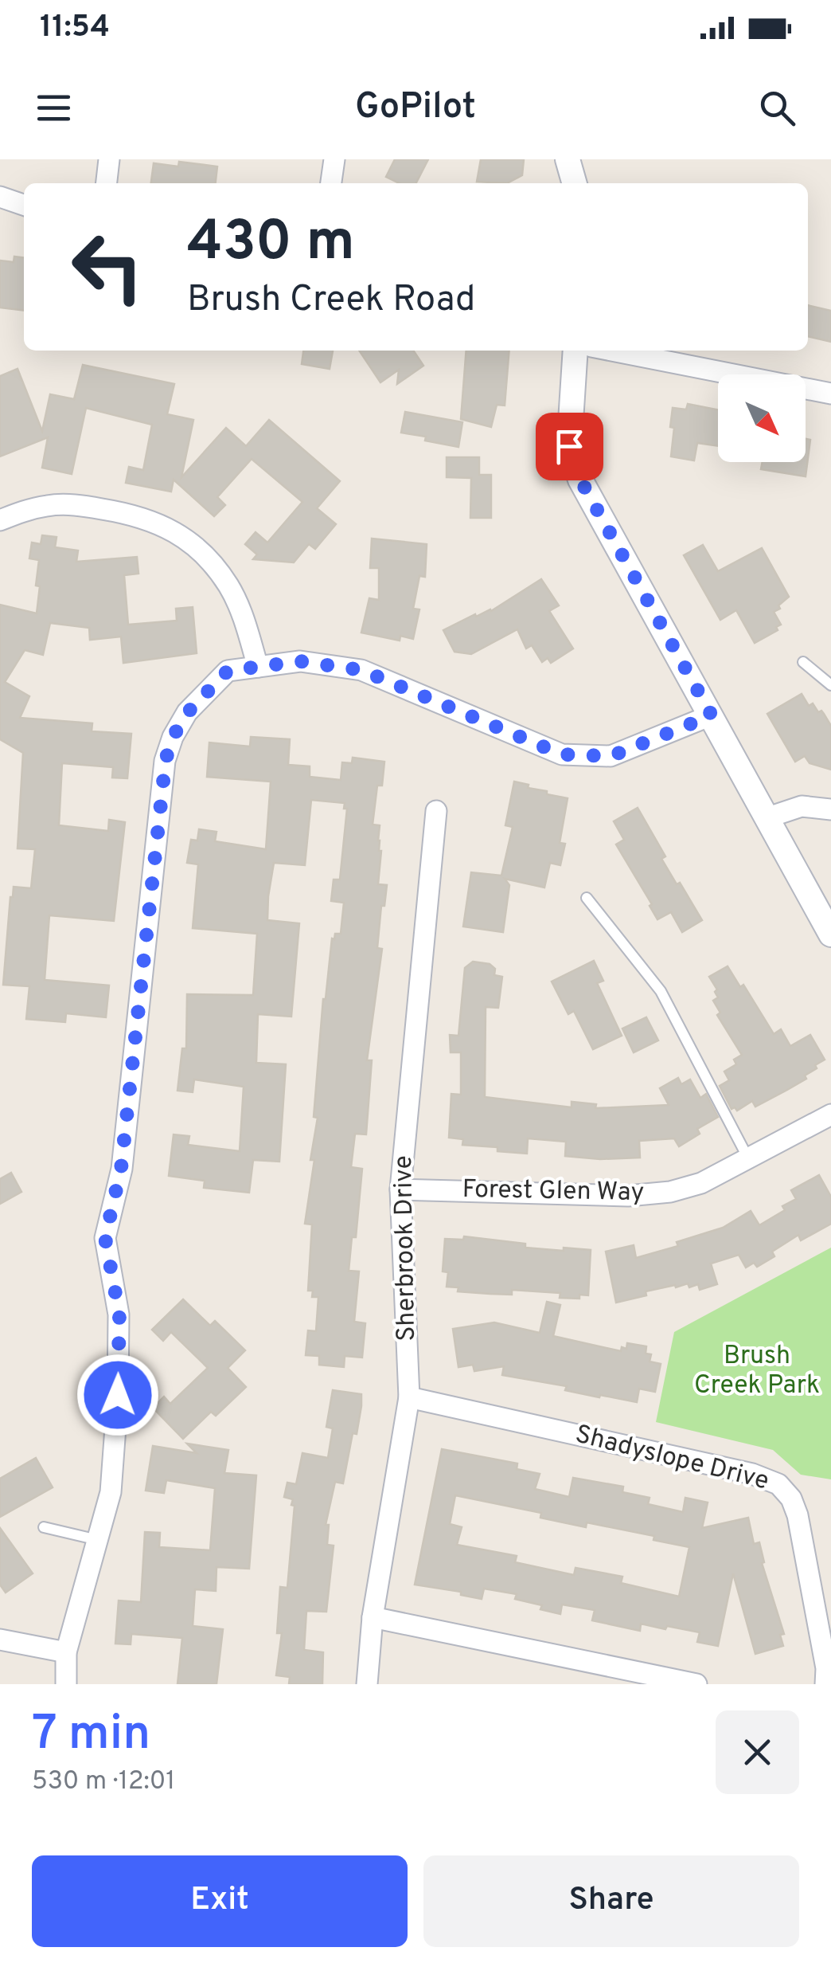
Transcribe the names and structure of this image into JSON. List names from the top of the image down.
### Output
{
  "streets": {
    "street": ["Forest Glen Way", "Sherbrook Drive", "Shadyslope Drive"]
  },
  "crossings": [
    ["Forest Glen Way", "Sherbrook Drive"],
    ["Sherbrook Drive", "Shadyslope Drive"]
  ],
  "parks": ["Brush Creek Park"],
  "north": "bottom right",
  "page": {
    "status": "11:54",
    "header": "GoPilot",
    "turn": ["430 m", "Brush Creek Road"],
    "heading": ["7 min", "530 m · 12:01"],
    "buttons": ["Exit", "Share"]
  }
}
